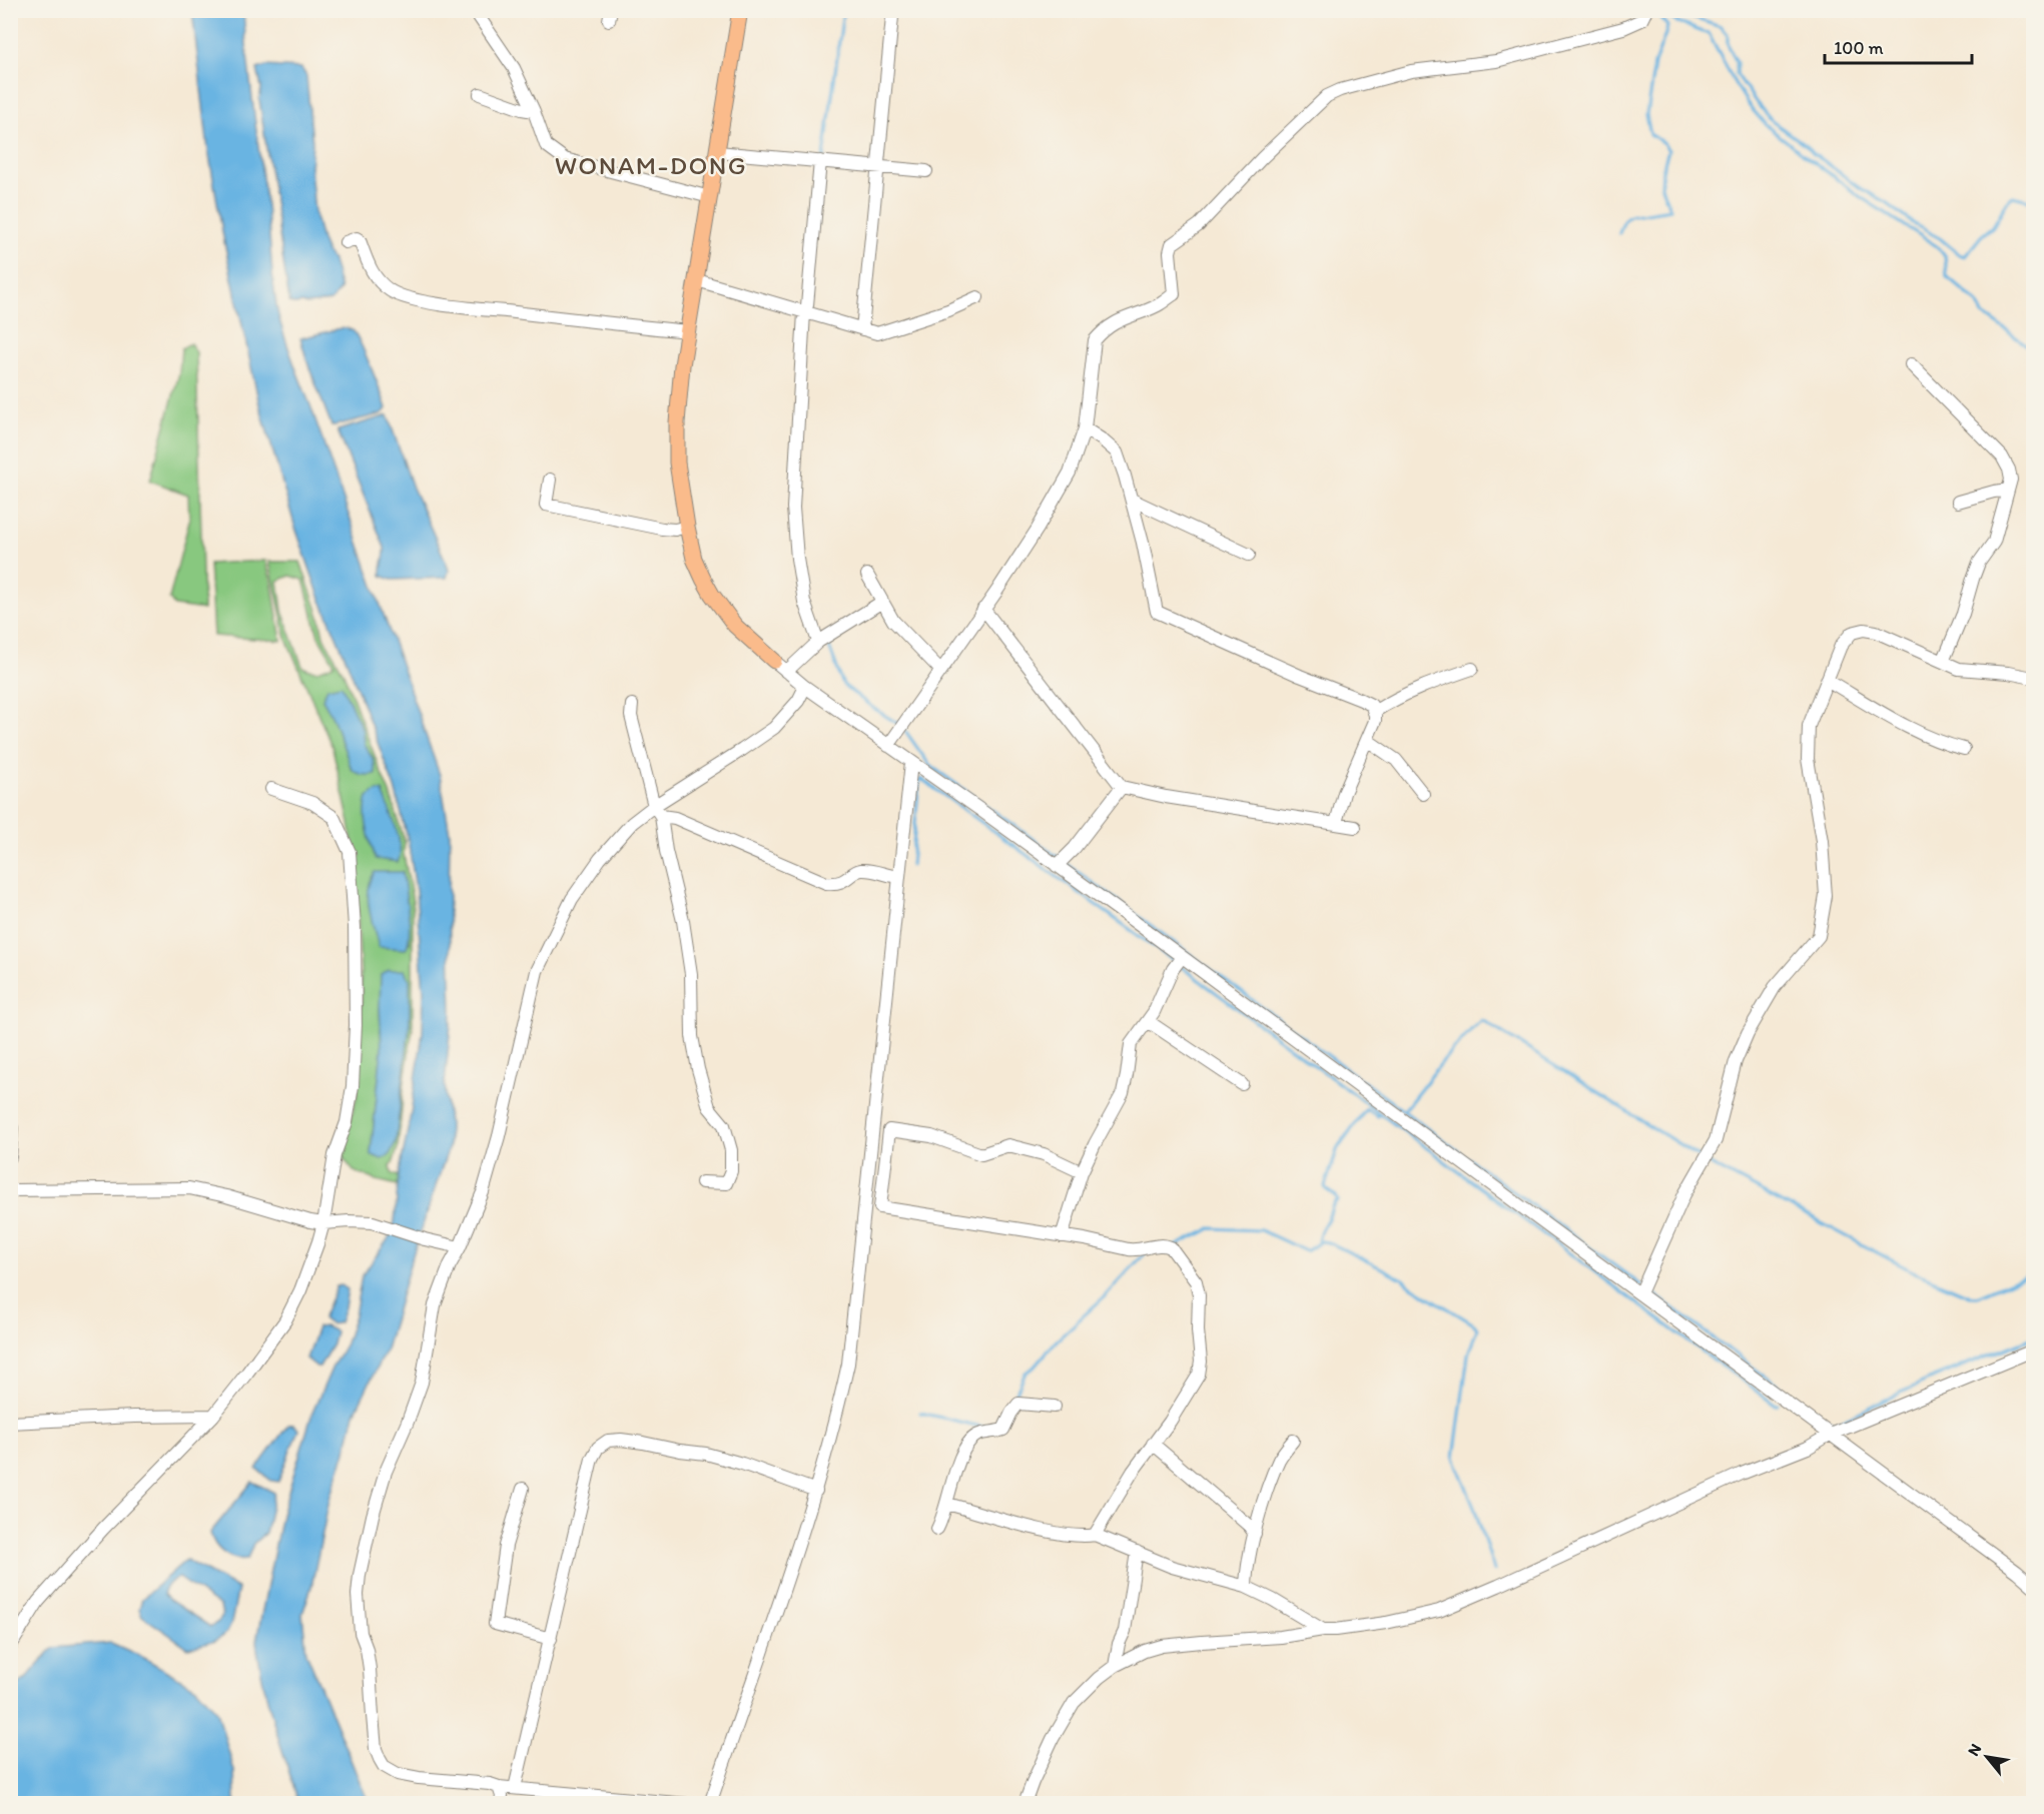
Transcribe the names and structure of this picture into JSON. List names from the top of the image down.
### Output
{
  "districts": ["WONAM-DONG"],
  "scale_bar": "100 m",
  "north": "top left"
}
